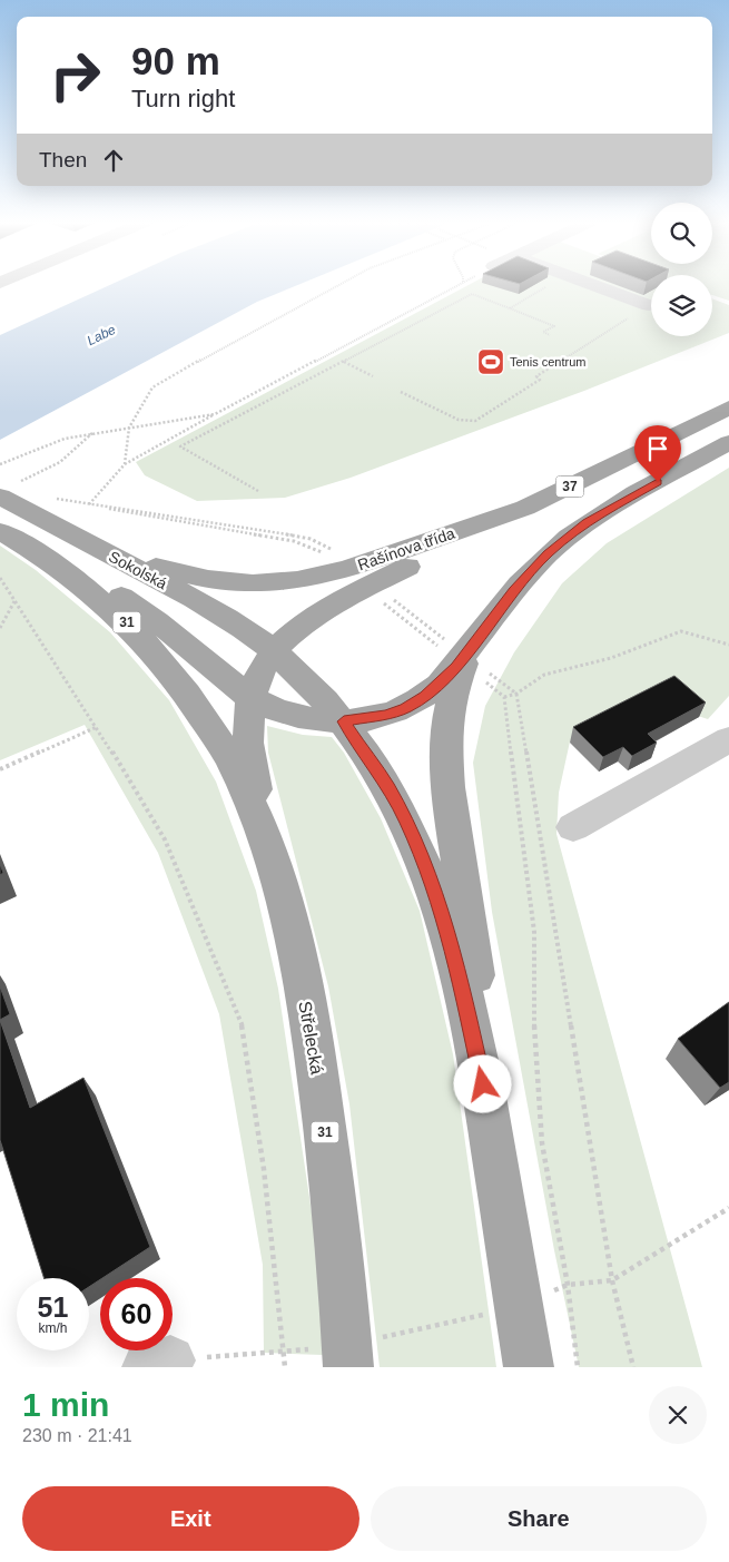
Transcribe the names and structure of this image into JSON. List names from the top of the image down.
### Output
{
  "streets": {
    "main road": [
      "37",
      "Rašínova třída",
      "Sokolská",
      "31",
      "Střelecká"
    ]
  },
  "crossings": [
    ["Rašínova třída", "Sokolská"]
  ],
  "water": ["Labe"],
  "places": {
    "sports": ["Tenis centrum"]
  },
  "page": {
    "turn": ["90 m", "Turn right"],
    "then": "Then",
    "speed": "51 km/h",
    "limit": "60",
    "heading": ["1 min", "230 m · 21:41"],
    "buttons": ["Exit", "Share"]
  }
}
